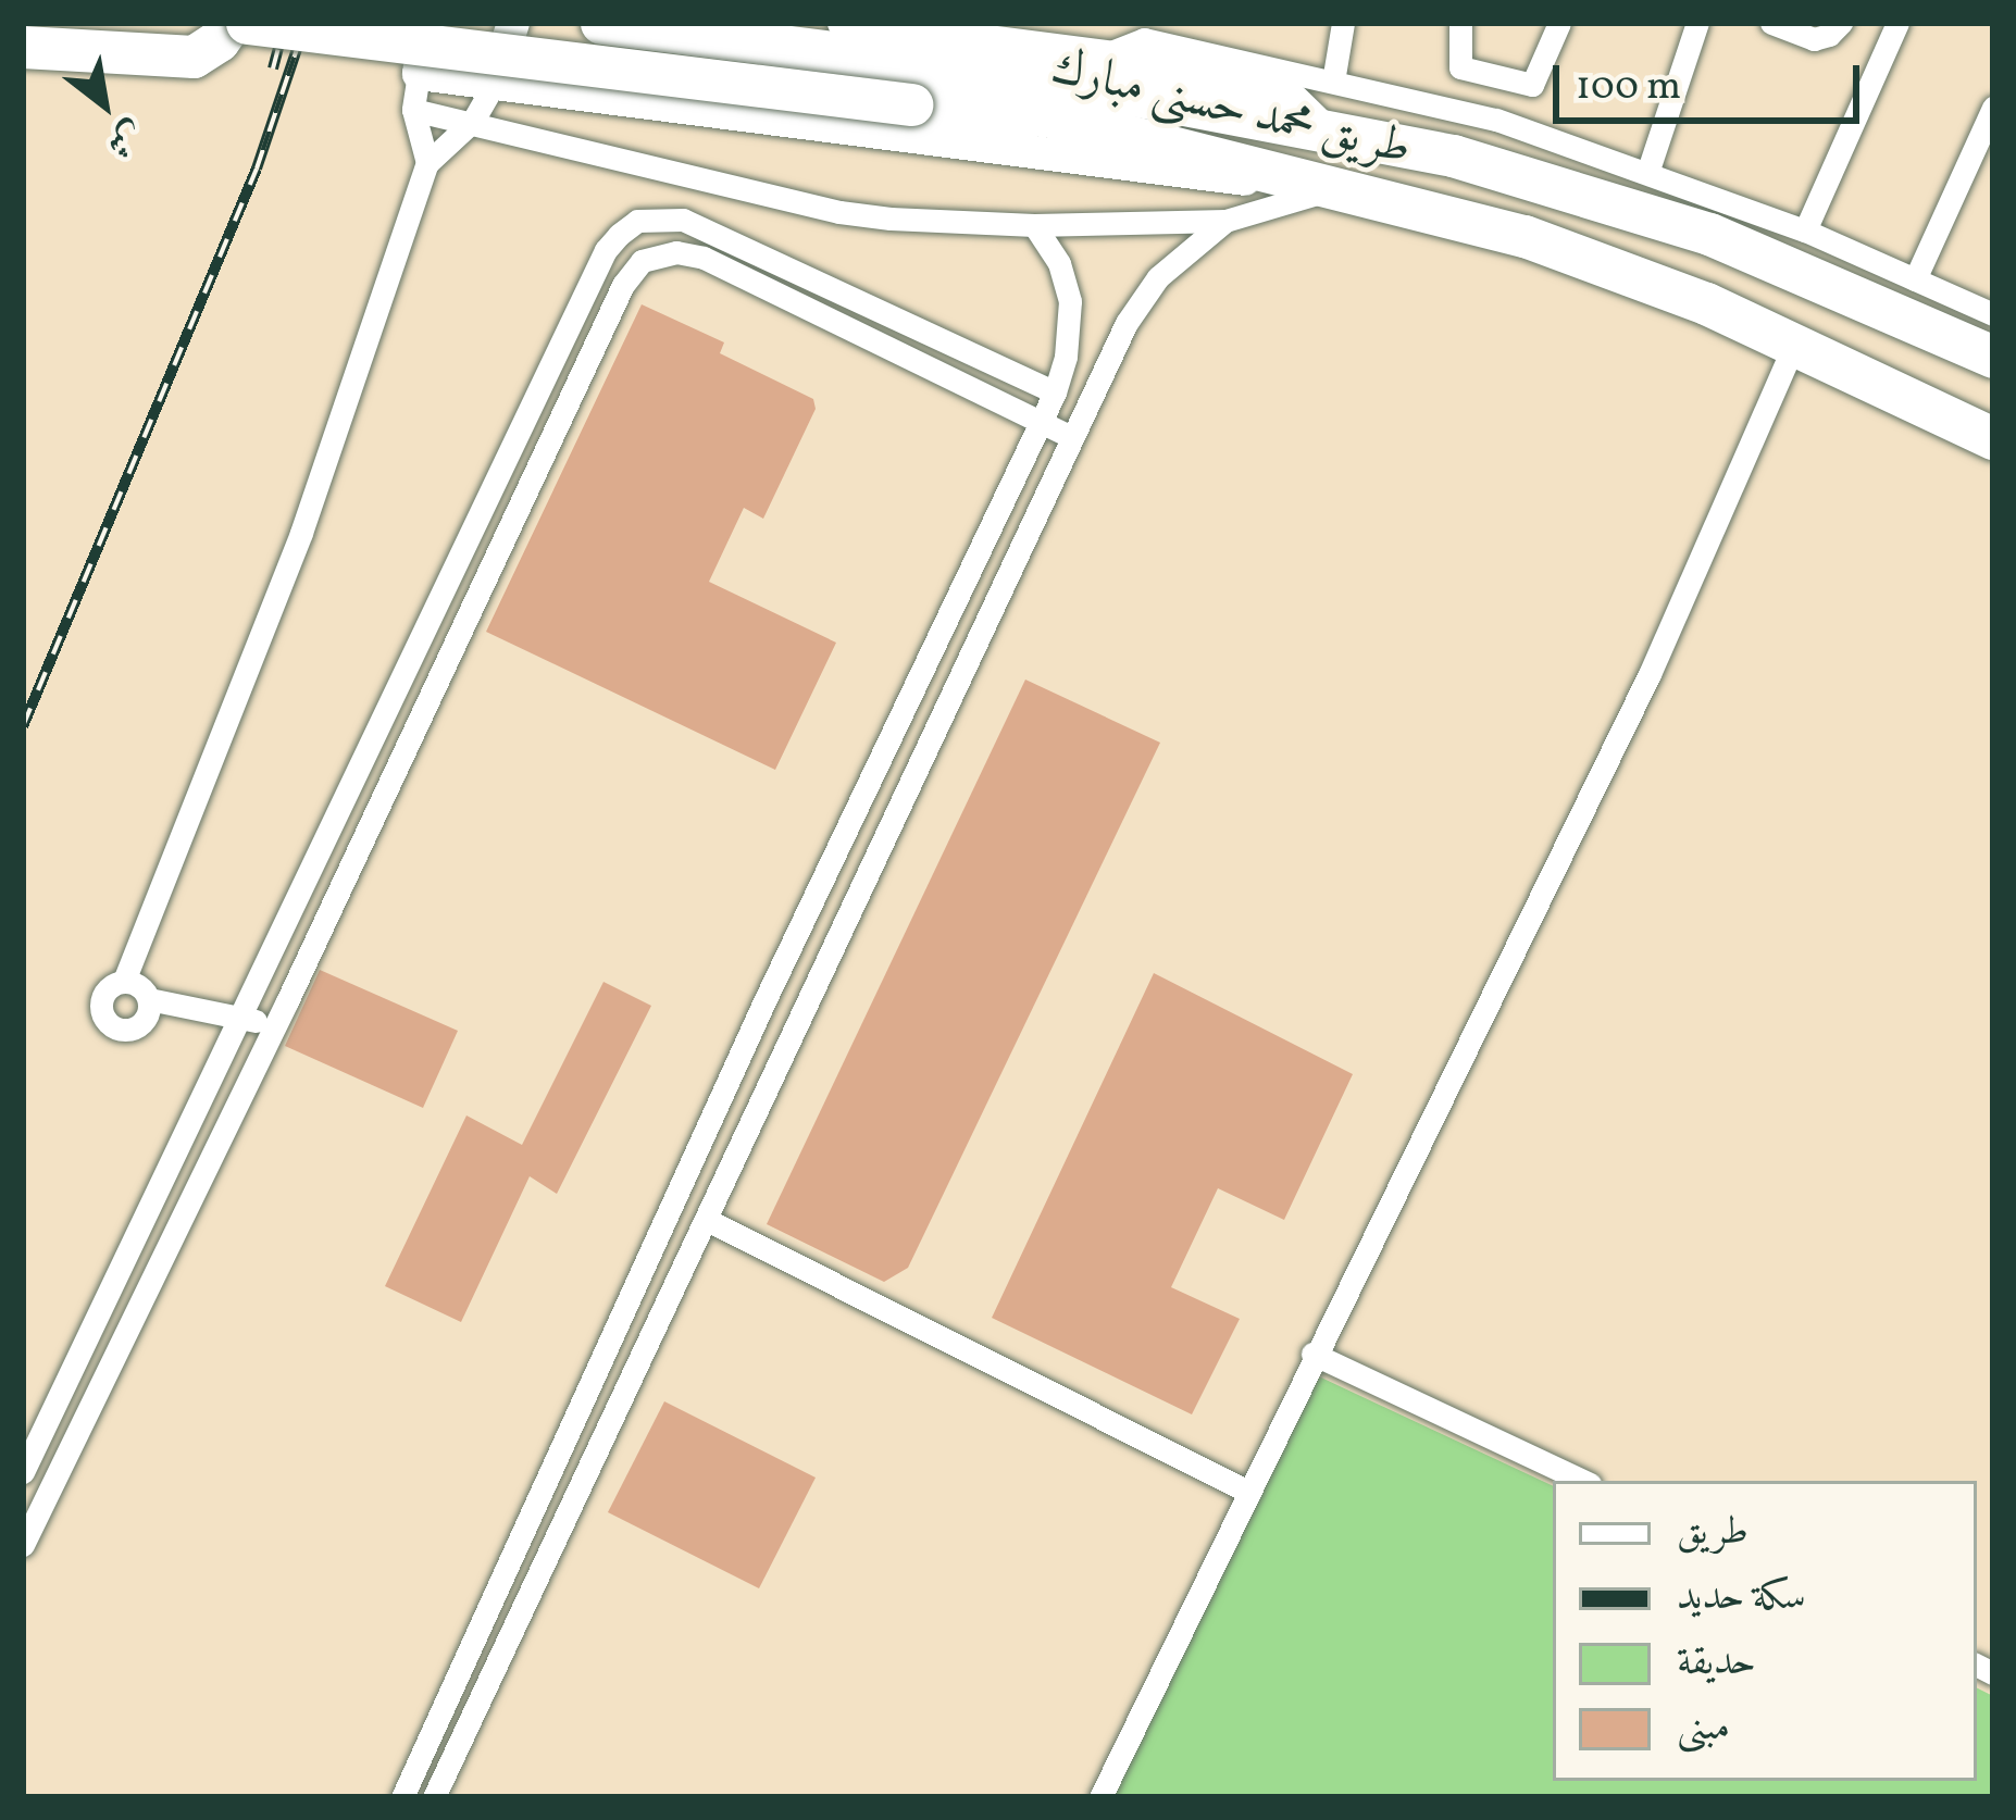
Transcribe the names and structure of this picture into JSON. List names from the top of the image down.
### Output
{
  "streets": {
    "highway": ["طريق محمد حسنى مبارك"]
  },
  "legend": [
    "طريق",
    "سكة حديد",
    "حديقة",
    "مبنى"
  ],
  "scale_bar": "100 m",
  "north": "bottom right"
}
